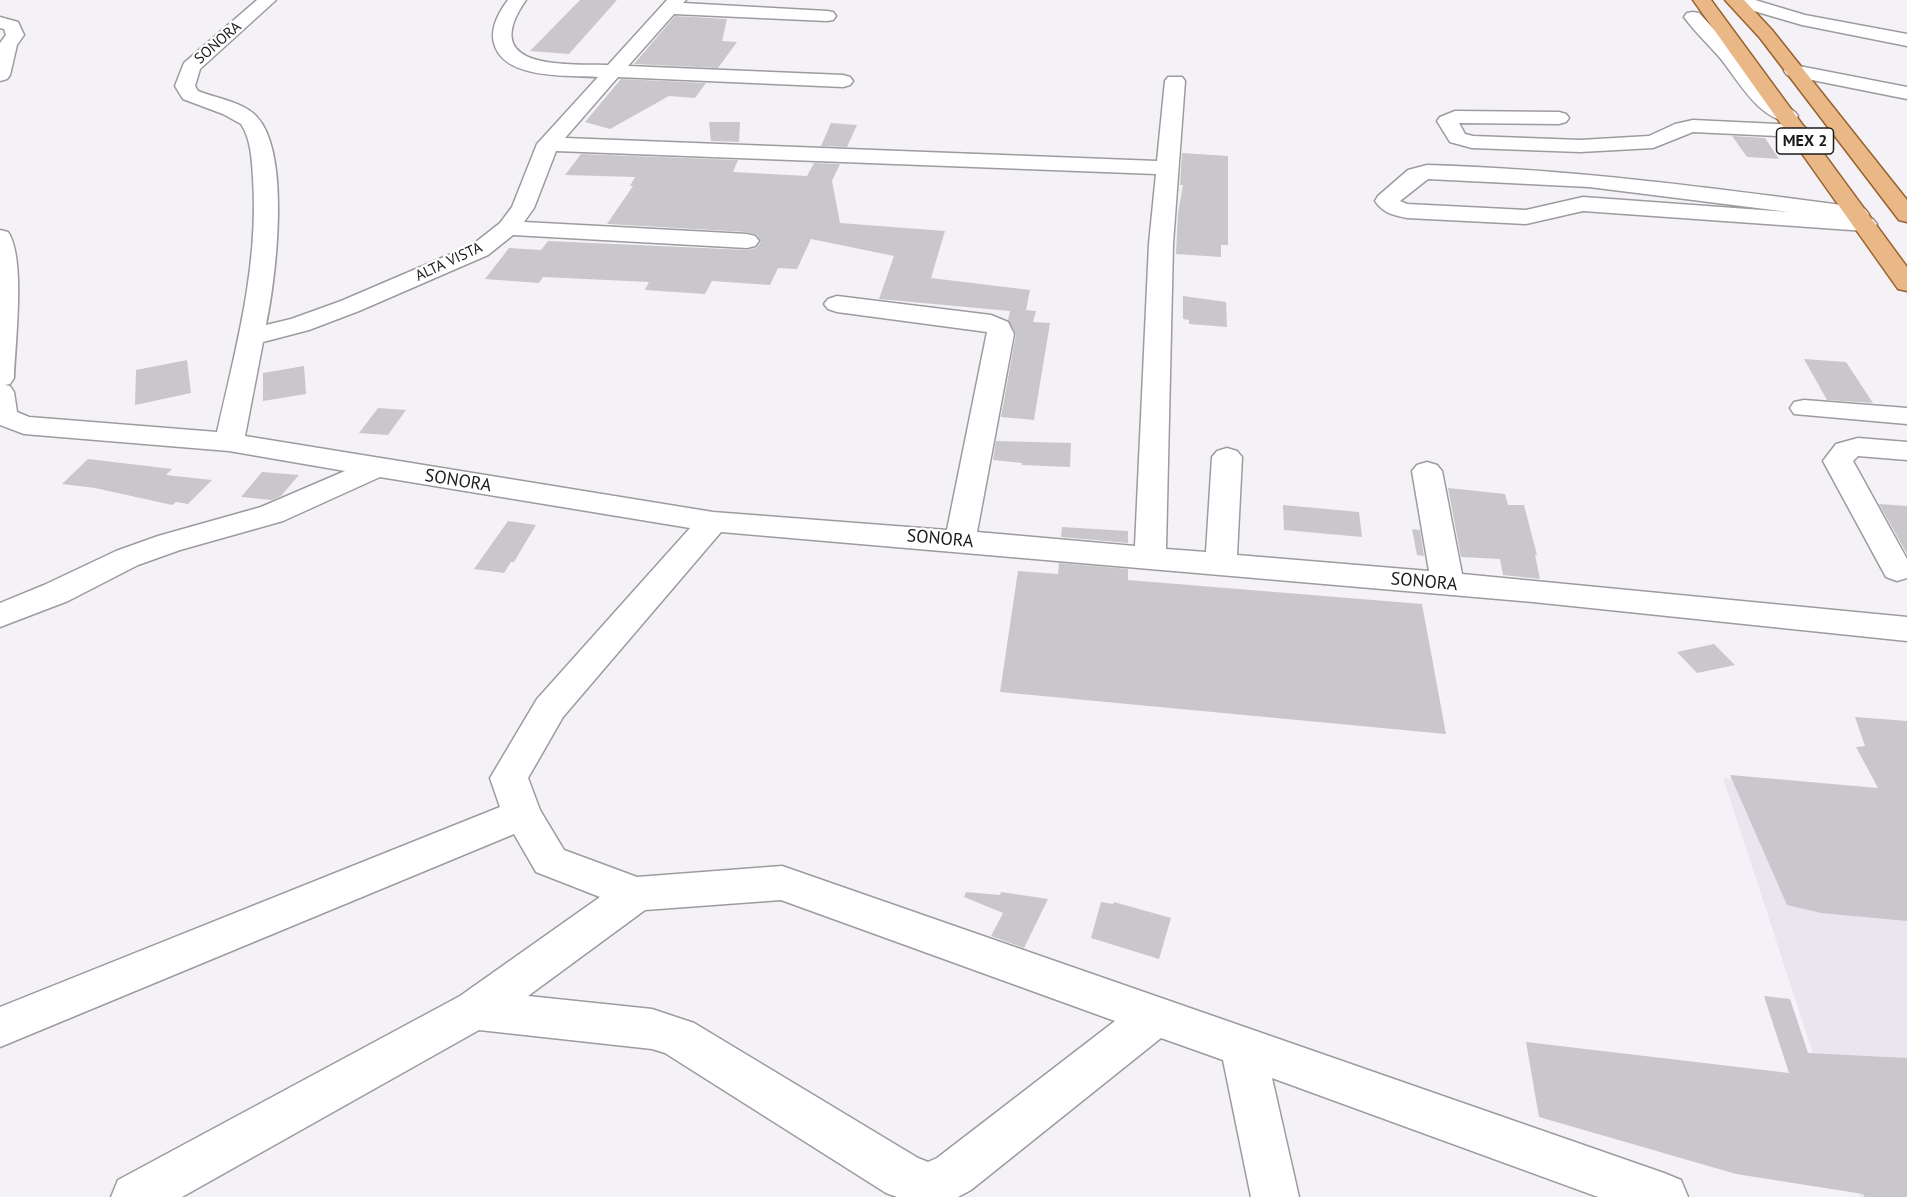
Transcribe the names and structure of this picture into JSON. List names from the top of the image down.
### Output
{
  "streets": {
    "main road": ["MEX 2"],
    "street": ["SONORA", "ALTA VISTA"]
  },
  "crossings": [
    ["SONORA", "ALTA VISTA"]
  ]
}
